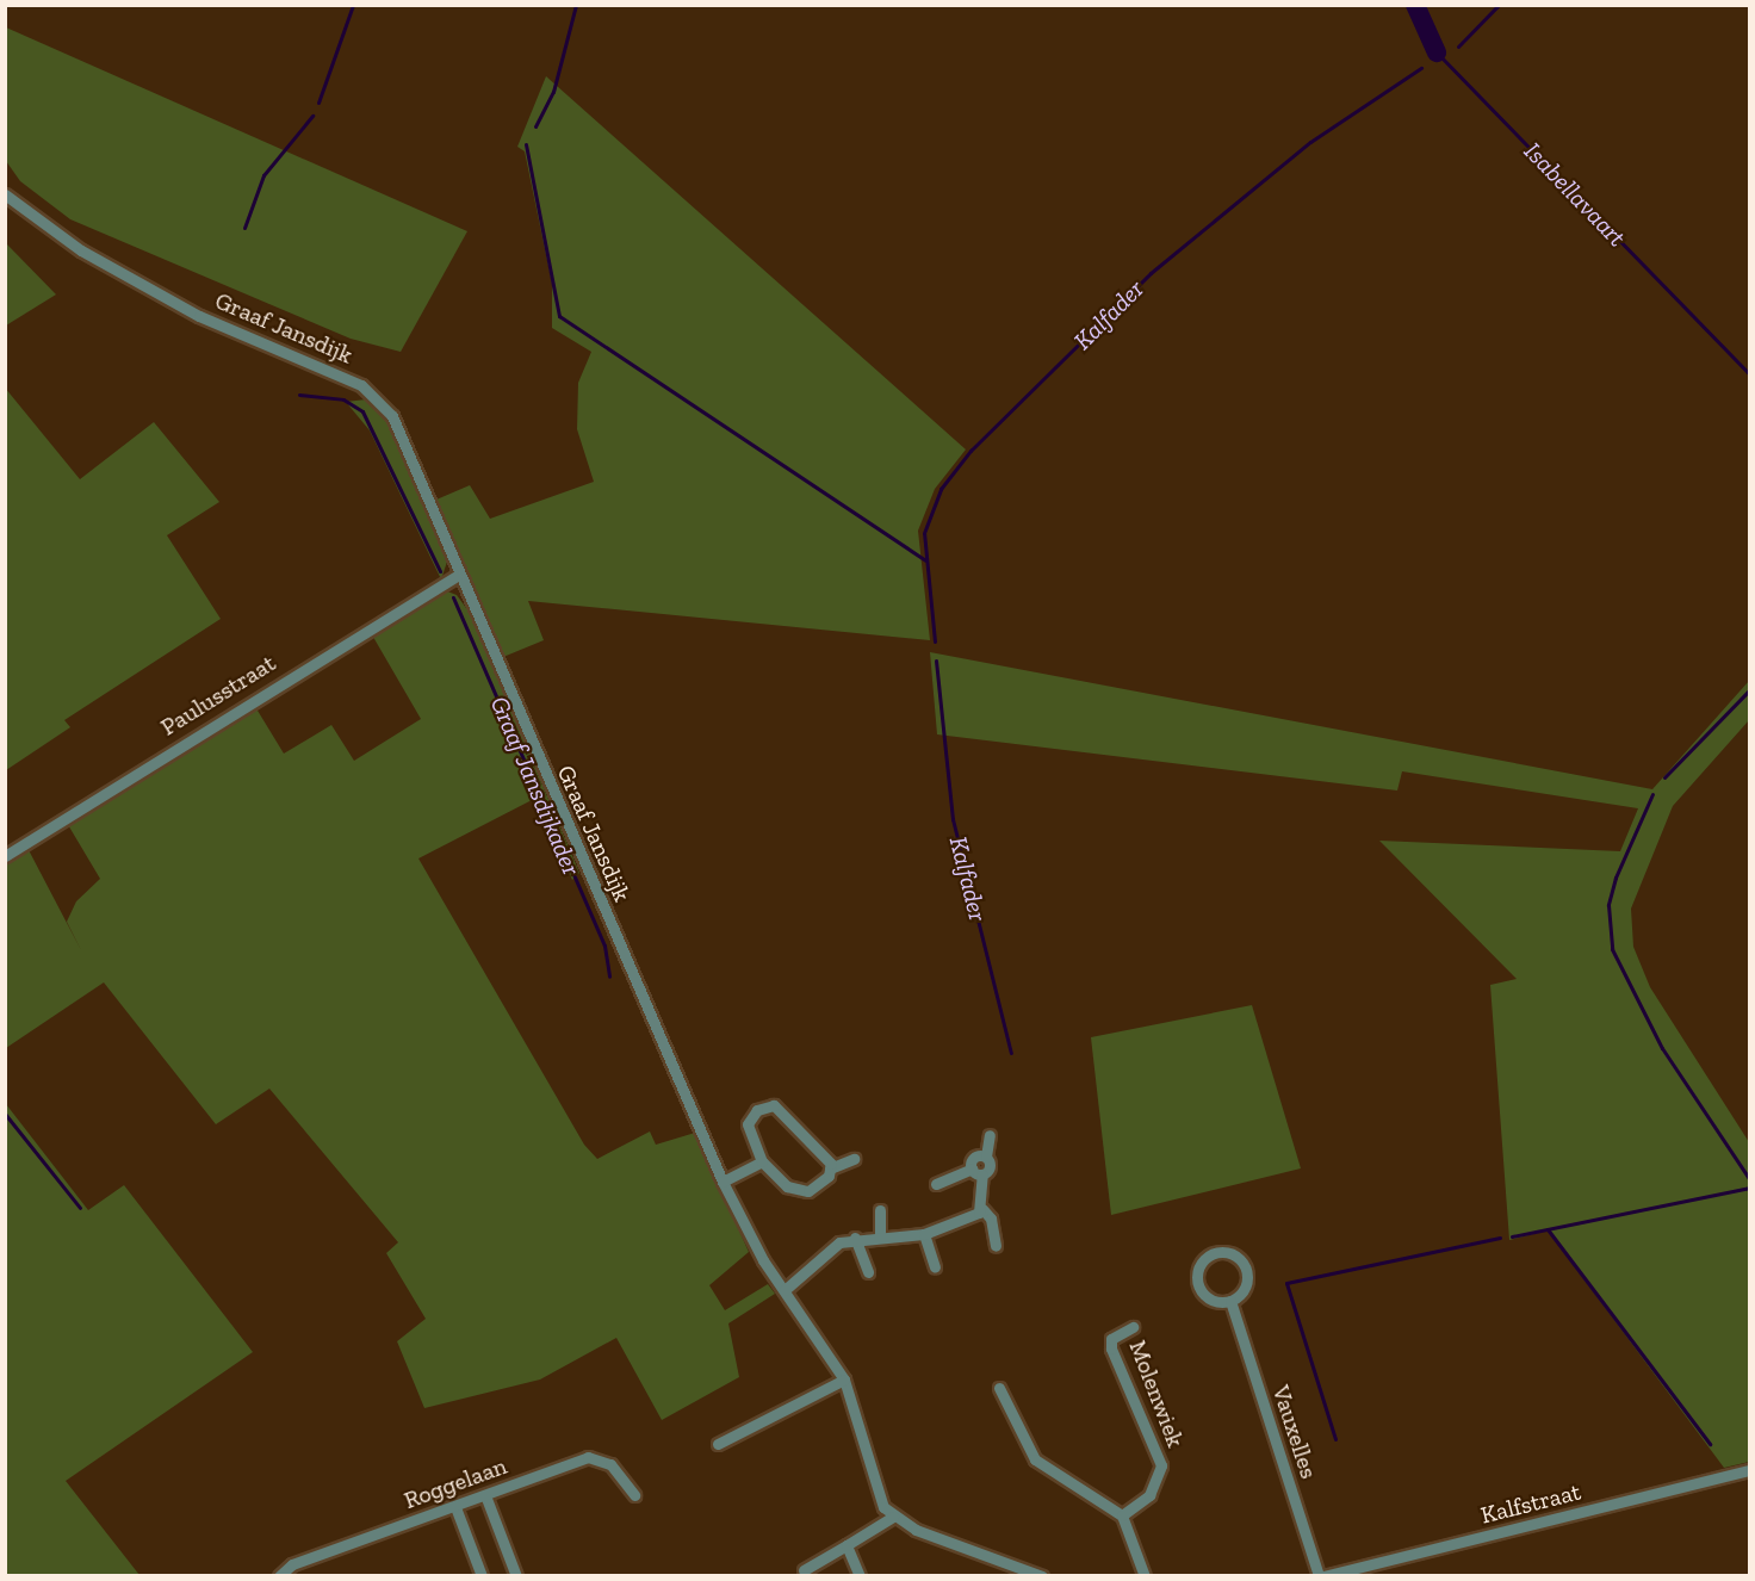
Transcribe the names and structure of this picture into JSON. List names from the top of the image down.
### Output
{
  "streets": {
    "street": [
      "Graaf Jansdijk",
      "Paulusstraat",
      "Molenwiek",
      "Vauxelles",
      "Roggelaan",
      "Kalfstraat"
    ]
  },
  "crossings": [
    ["Graaf Jansdijk", "Paulusstraat"],
    ["Vauxelles", "Kalfstraat"]
  ],
  "water": ["Isabellavaart", "Kalfader", "Graaf Jansdijkader"]
}
